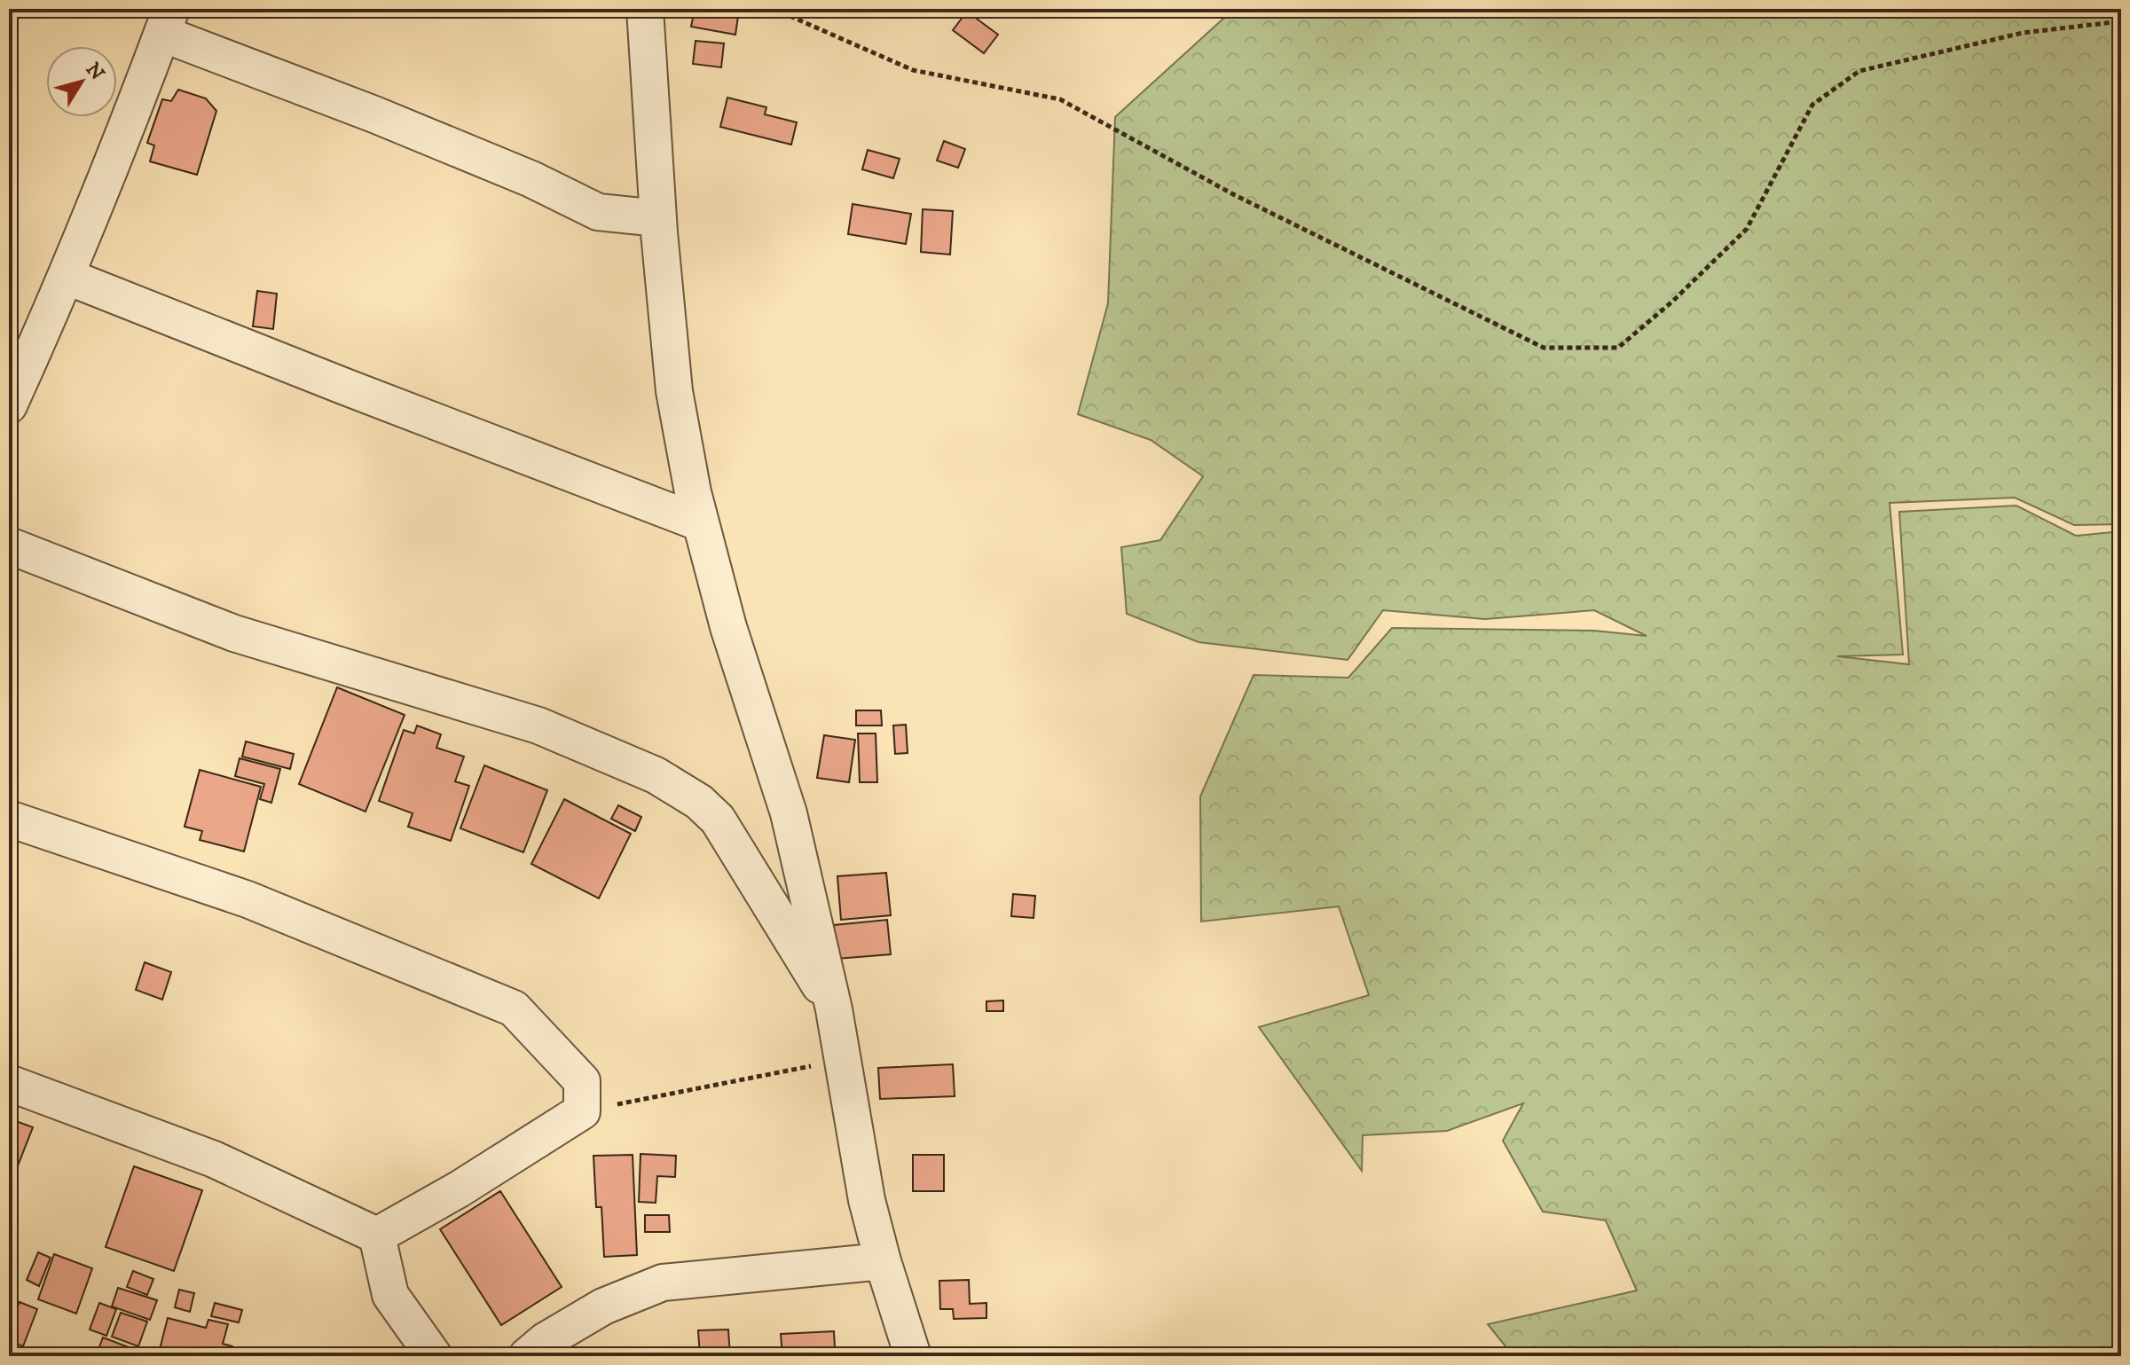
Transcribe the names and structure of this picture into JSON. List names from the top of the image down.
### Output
{
  "north": "top right"
}
